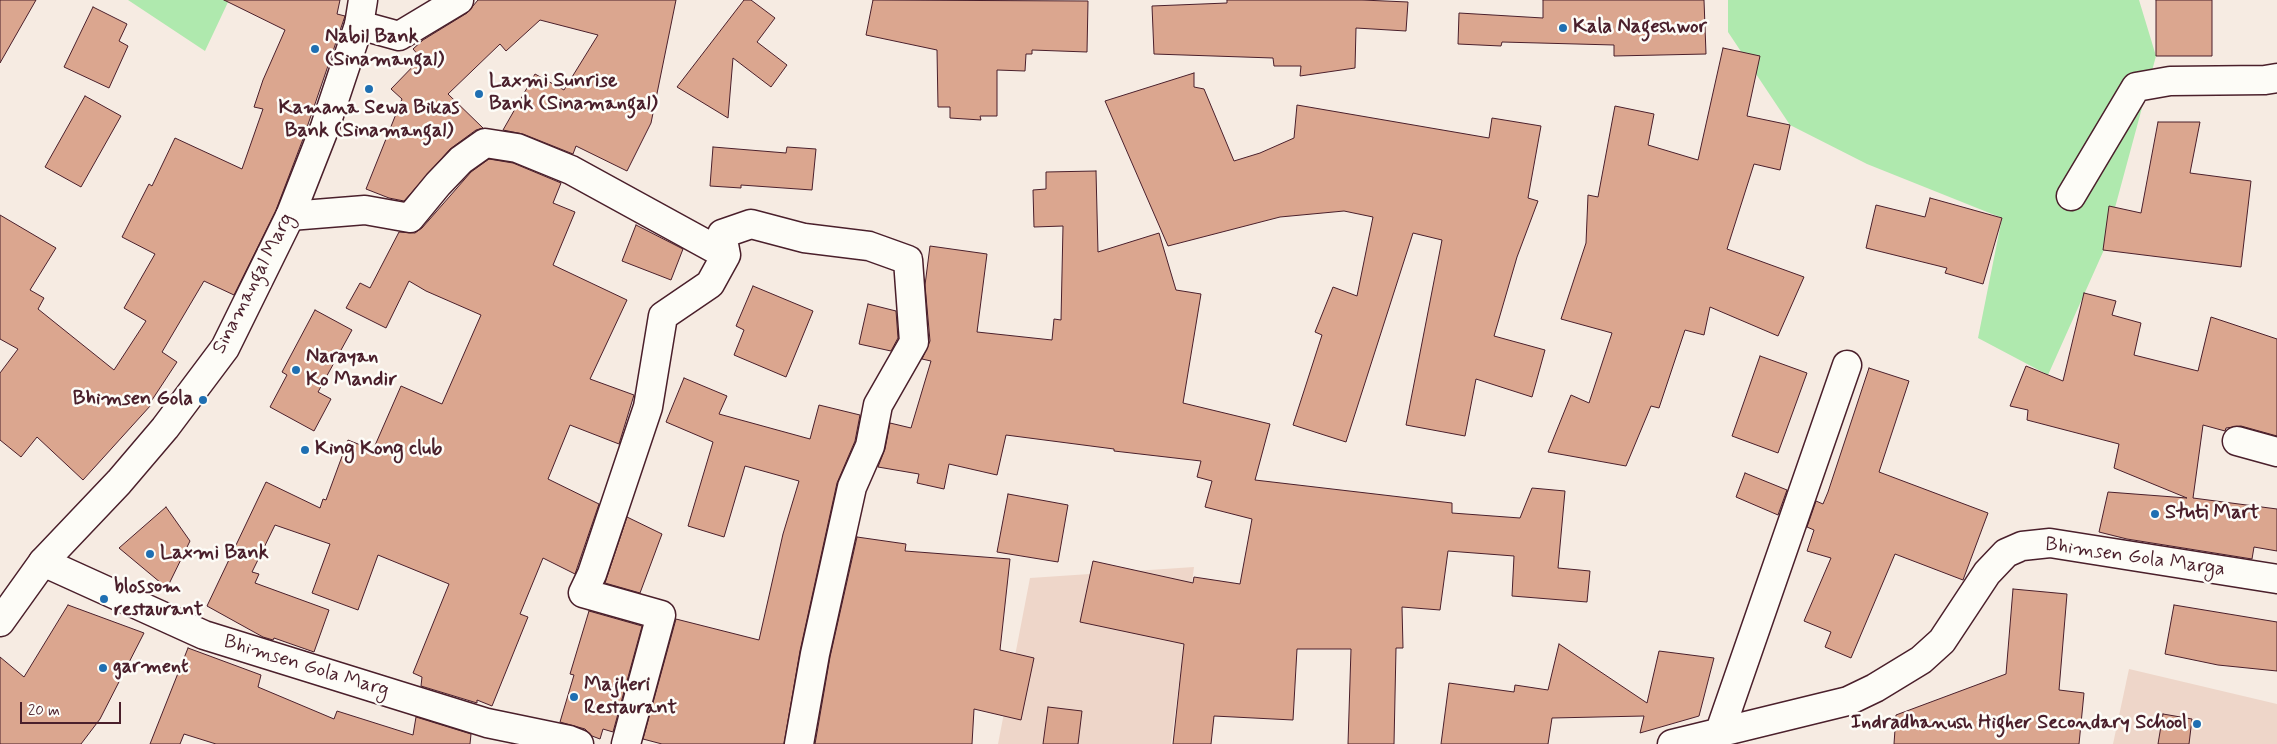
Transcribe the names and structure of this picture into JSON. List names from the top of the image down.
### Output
{
  "streets": {
    "street": ["Sinamangal Marg", "Bhimsen Gola Marga", "Bhimsen Gola Marg"]
  },
  "crossings": [
    ["Sinamangal Marg", "Bhimsen Gola Marg"]
  ],
  "places": [
    "Kala Nageshwor",
    "Nabil Bank (Sinamangal)",
    "Kamana Sewa Bikas Bank (Sinamangal)",
    "Laxmi Sunrise Bank (Sinamangal)",
    "Narayan Ko Mandir",
    "Bhimsen Gola",
    "King Kong club",
    "Stuti Mart",
    "Laxmi Bank",
    "blossom restaurant",
    "garment",
    "Majheri Restaurant",
    "Indradhanush Higher Secondary School"
  ],
  "scale_bar": "20 m"
}
